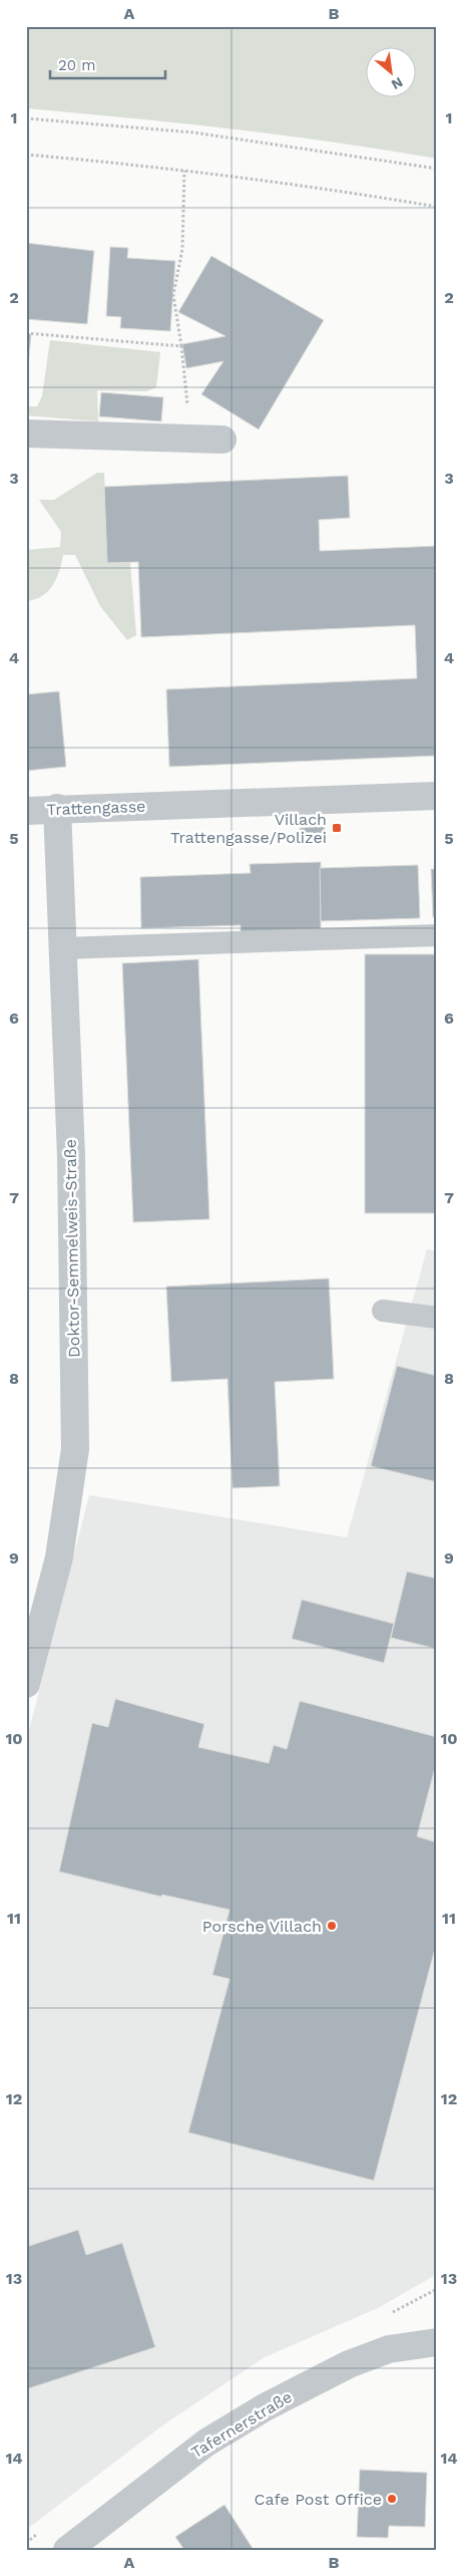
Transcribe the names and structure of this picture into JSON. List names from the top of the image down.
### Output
{
  "streets": {
    "street": ["Trattengasse", "Doktor-Semmelweis-Straße", "Tafernerstraße"]
  },
  "crossings": [
    ["Trattengasse", "Doktor-Semmelweis-Straße"]
  ],
  "places": {
    "transit": ["Villach Trattengasse/Polizei"],
    "other": ["Porsche Villach", "Cafe Post Office"]
  },
  "scale_bar": "20 m",
  "north": "bottom right",
  "grid": {
    "columns": ["A", "B"],
    "rows": [
      "1",
      "2",
      "3",
      "4",
      "5",
      "6",
      "7",
      "8",
      "9",
      "10",
      "11",
      "12",
      "13",
      "14"
    ]
  }
}
